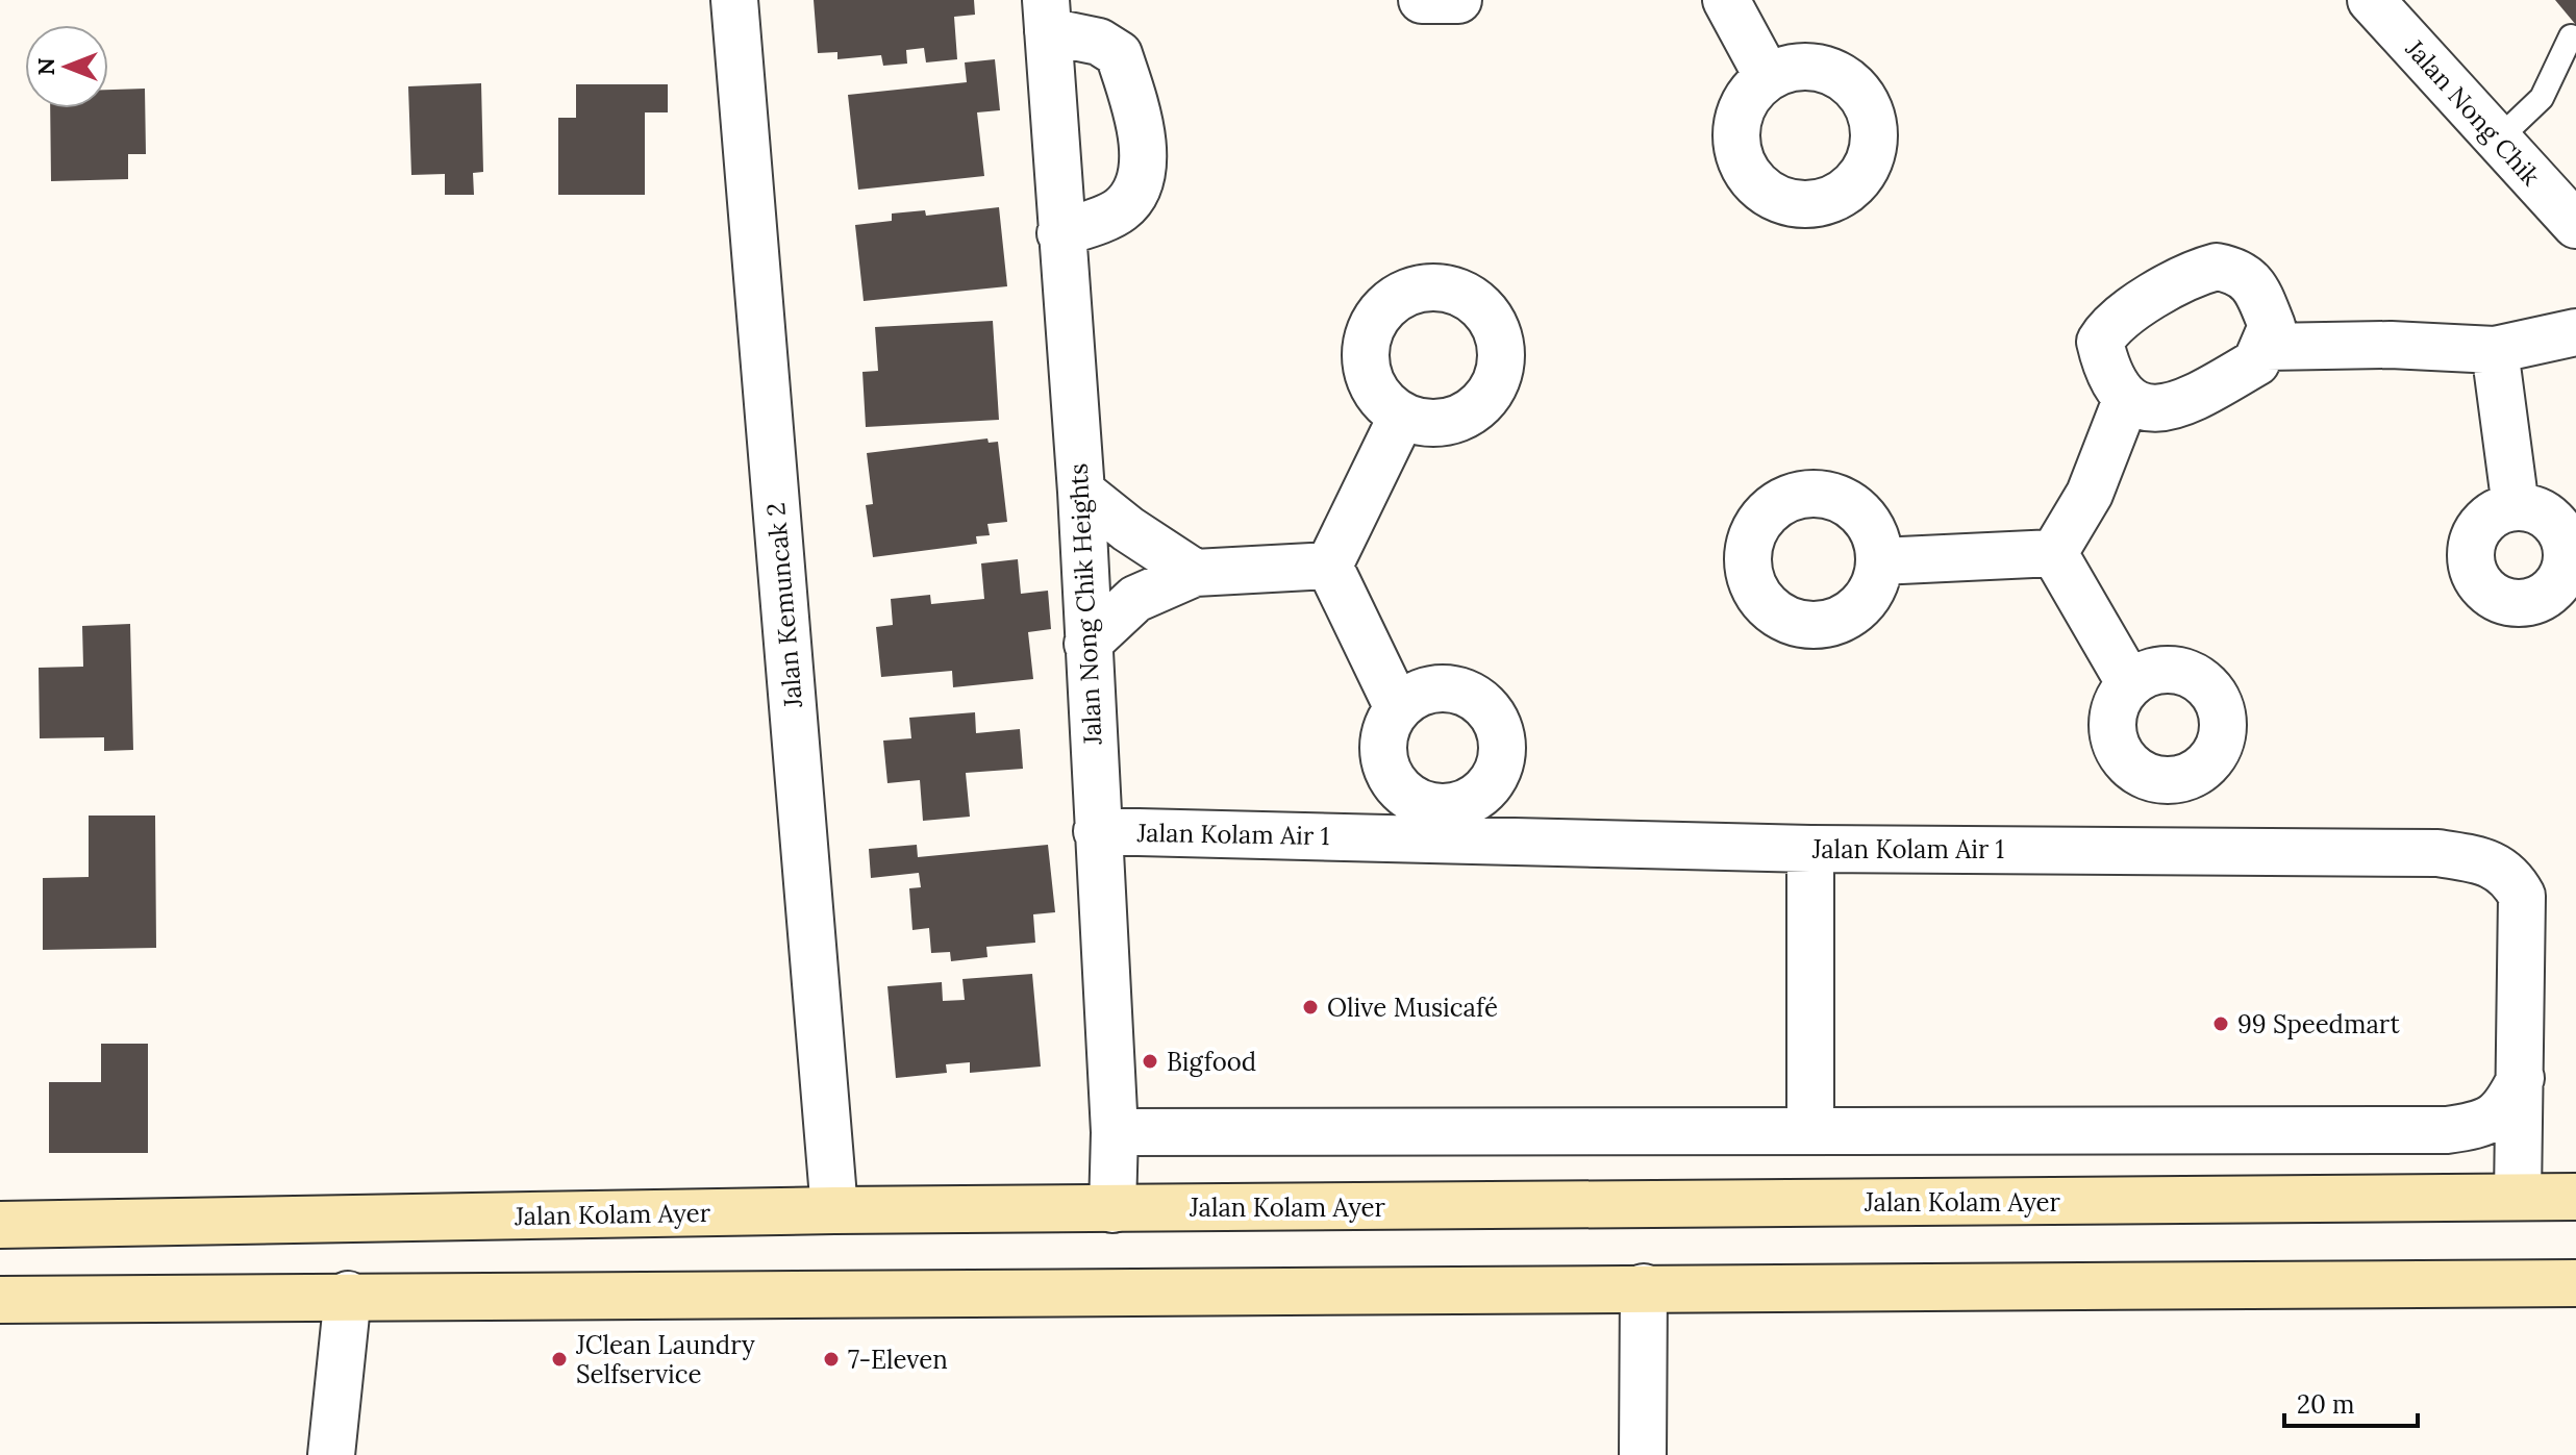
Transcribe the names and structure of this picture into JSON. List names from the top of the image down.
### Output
{
  "streets": {
    "main road": ["Jalan Kolam Ayer"],
    "street": [
      "Jalan Nong Chik",
      "Jalan Nong Chik Heights",
      "Jalan Kemuncak 2",
      "Jalan Kolam Air 1"
    ]
  },
  "crossings": [
    ["Jalan Nong Chik Heights", "Jalan Kolam Air 1"],
    ["Jalan Nong Chik Heights", "Jalan Kolam Ayer"],
    ["Jalan Kemuncak 2", "Jalan Kolam Ayer"],
    ["Jalan Kolam Air 1", "Jalan Kolam Ayer"]
  ],
  "places": [
    "Olive Musicafé",
    "99 Speedmart",
    "Bigfood",
    "JClean Laundry Selfservice",
    "7-Eleven"
  ],
  "scale_bar": "20 m",
  "north": "left"
}
